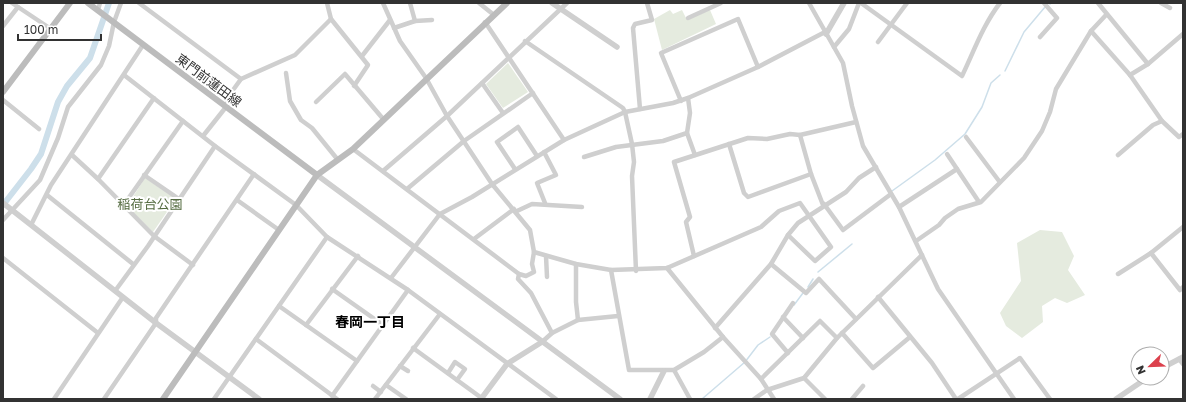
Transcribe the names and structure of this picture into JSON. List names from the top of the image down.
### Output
{
  "streets": {
    "main road": ["東門前蓮田線"]
  },
  "districts": ["春岡一丁目"],
  "parks": ["稲荷台公園"],
  "scale_bar": "100 m",
  "north": "bottom left"
}
